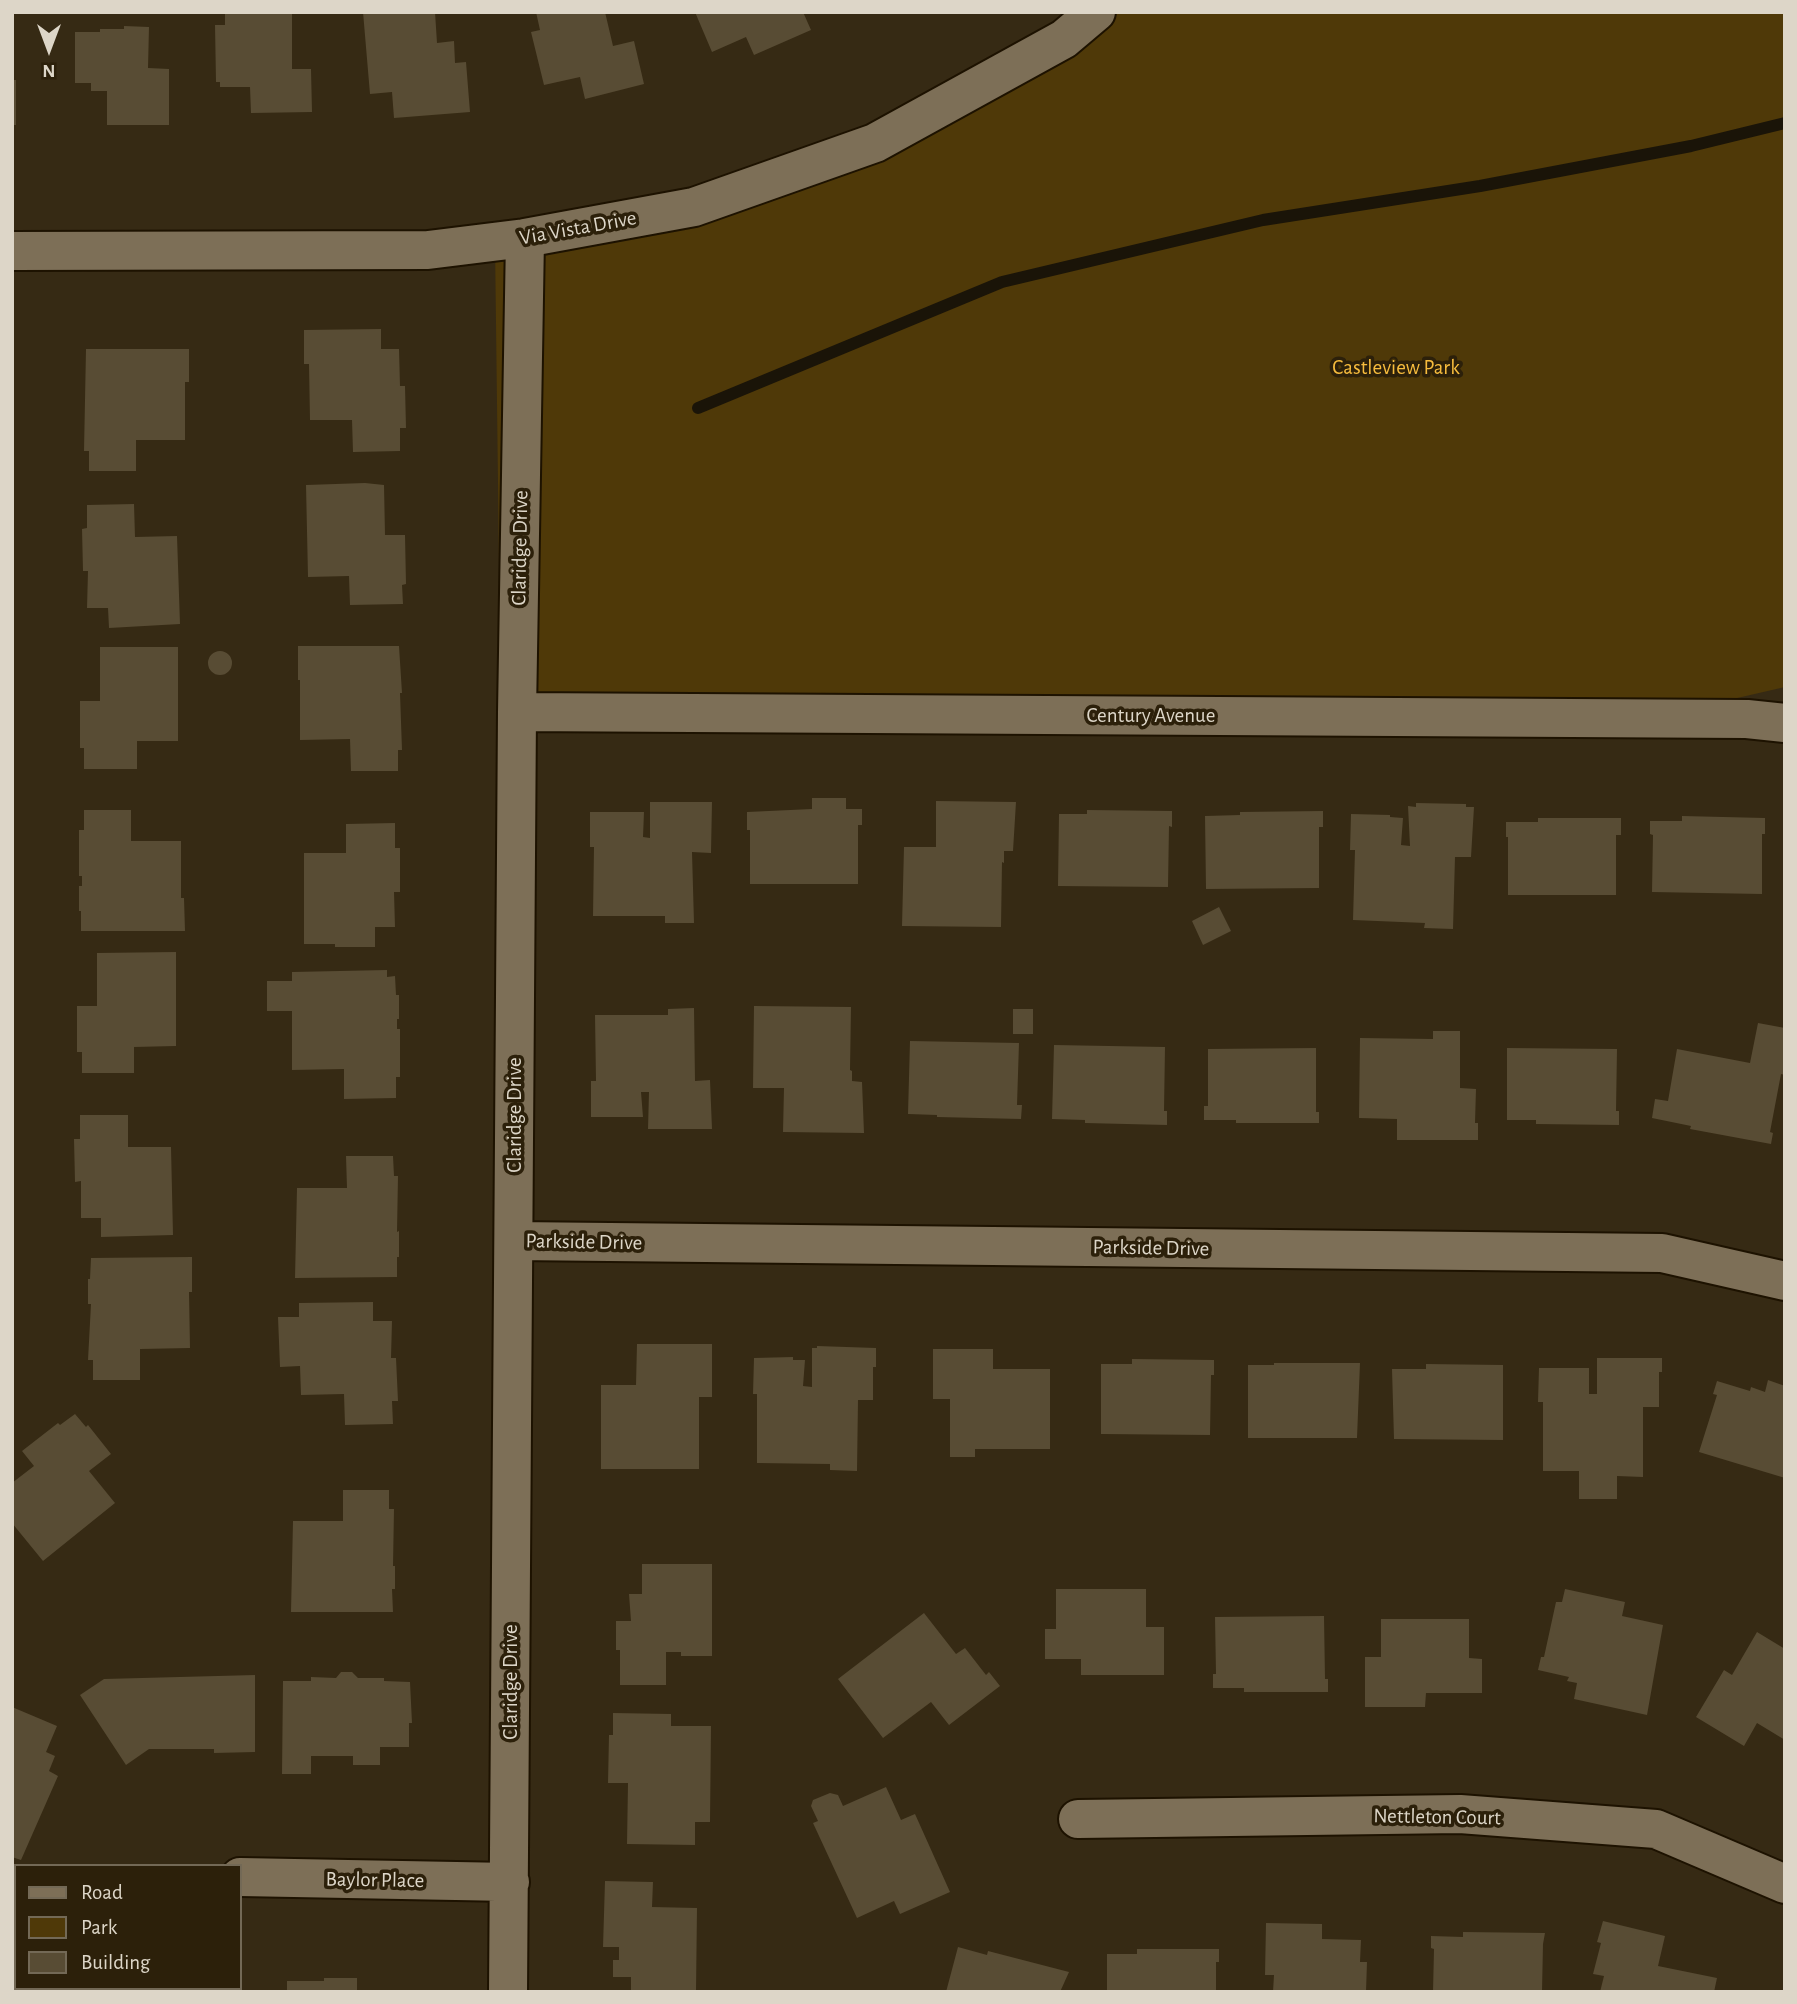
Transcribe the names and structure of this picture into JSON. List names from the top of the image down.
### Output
{
  "streets": {
    "street": [
      "Via Vista Drive",
      "Claridge Drive",
      "Century Avenue",
      "Parkside Drive",
      "Nettleton Court",
      "Baylor Place"
    ]
  },
  "crossings": [
    ["Via Vista Drive", "Claridge Drive"],
    ["Claridge Drive", "Century Avenue"],
    ["Claridge Drive", "Parkside Drive"],
    ["Claridge Drive", "Baylor Place"]
  ],
  "parks": ["Castleview Park"],
  "legend": ["Road", "Park", "Building"],
  "north": "bottom"
}
